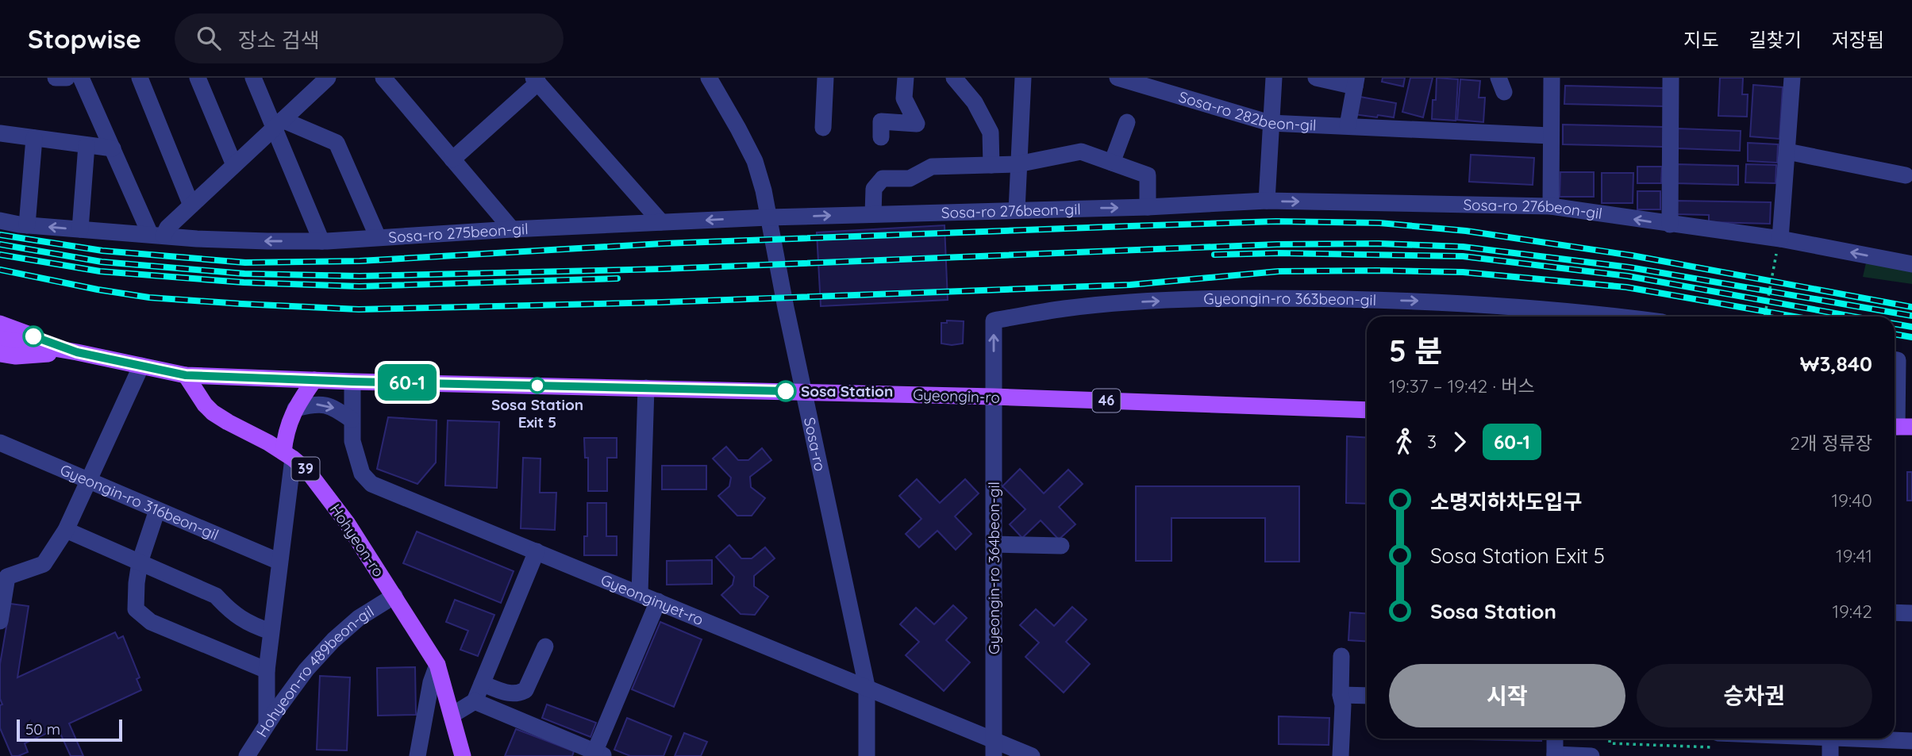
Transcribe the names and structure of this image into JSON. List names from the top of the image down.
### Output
{
  "streets": {
    "main road": [
      "Gyeongin-ro",
      "46",
      "39",
      "Hohyeon-ro"
    ],
    "street": [
      "Sosa-ro 282beon-gil",
      "Sosa-ro 276beon-gil",
      "Sosa-ro 275beon-gil",
      "Gyeongin-ro 363beon-gil",
      "Sosa-ro",
      "Gyeongin-ro 316beon-gil",
      "Gyeongin-ro 364beon-gil",
      "Gyeonginyet-ro",
      "Hohyeon-ro 489beon-gil"
    ]
  },
  "crossings": [
    ["Sosa-ro 276beon-gil", "Sosa-ro 275beon-gil"],
    ["Sosa-ro 276beon-gil", "Sosa-ro"],
    ["Sosa-ro 275beon-gil", "Sosa-ro"],
    ["Gyeongin-ro 363beon-gil", "Gyeongin-ro"],
    ["Gyeongin-ro 363beon-gil", "Gyeongin-ro 364beon-gil"],
    ["Gyeongin-ro", "Hohyeon-ro"],
    ["Gyeongin-ro", "Gyeongin-ro 364beon-gil"],
    ["Gyeongin-ro", "Gyeonginyet-ro"],
    ["Sosa-ro", "Gyeonginyet-ro"],
    ["Hohyeon-ro", "Hohyeon-ro 489beon-gil"],
    ["Gyeongin-ro 364beon-gil", "Gyeonginyet-ro"]
  ],
  "one_way": ["Sosa-ro 275beon-gil", "Gyeongin-ro 363beon-gil"],
  "places": ["Sosa Station Exit 5", "Sosa Station"],
  "lines": ["bus line 60-1"],
  "scale_bar": "50 m",
  "page": {
    "header": "Stopwise",
    "search": "장소 검색",
    "nav": ["지도", "길찾기", "저장됨"],
    "on_map": "60-1",
    "heading": ["5 분", "19:37 – 19:42 · 버스", "₩3,840"],
    "legs": ["3", "60-1", "2개 정류장"],
    "list": [
      {
        "name": "소명지하차도입구",
        "value": "19:40"
      },
      {
        "name": "Sosa Station Exit 5",
        "value": "19:41"
      },
      {
        "name": "Sosa Station",
        "value": "19:42"
      }
    ],
    "buttons": ["시작", "승차권"],
    "scale": "50 m"
  }
}
